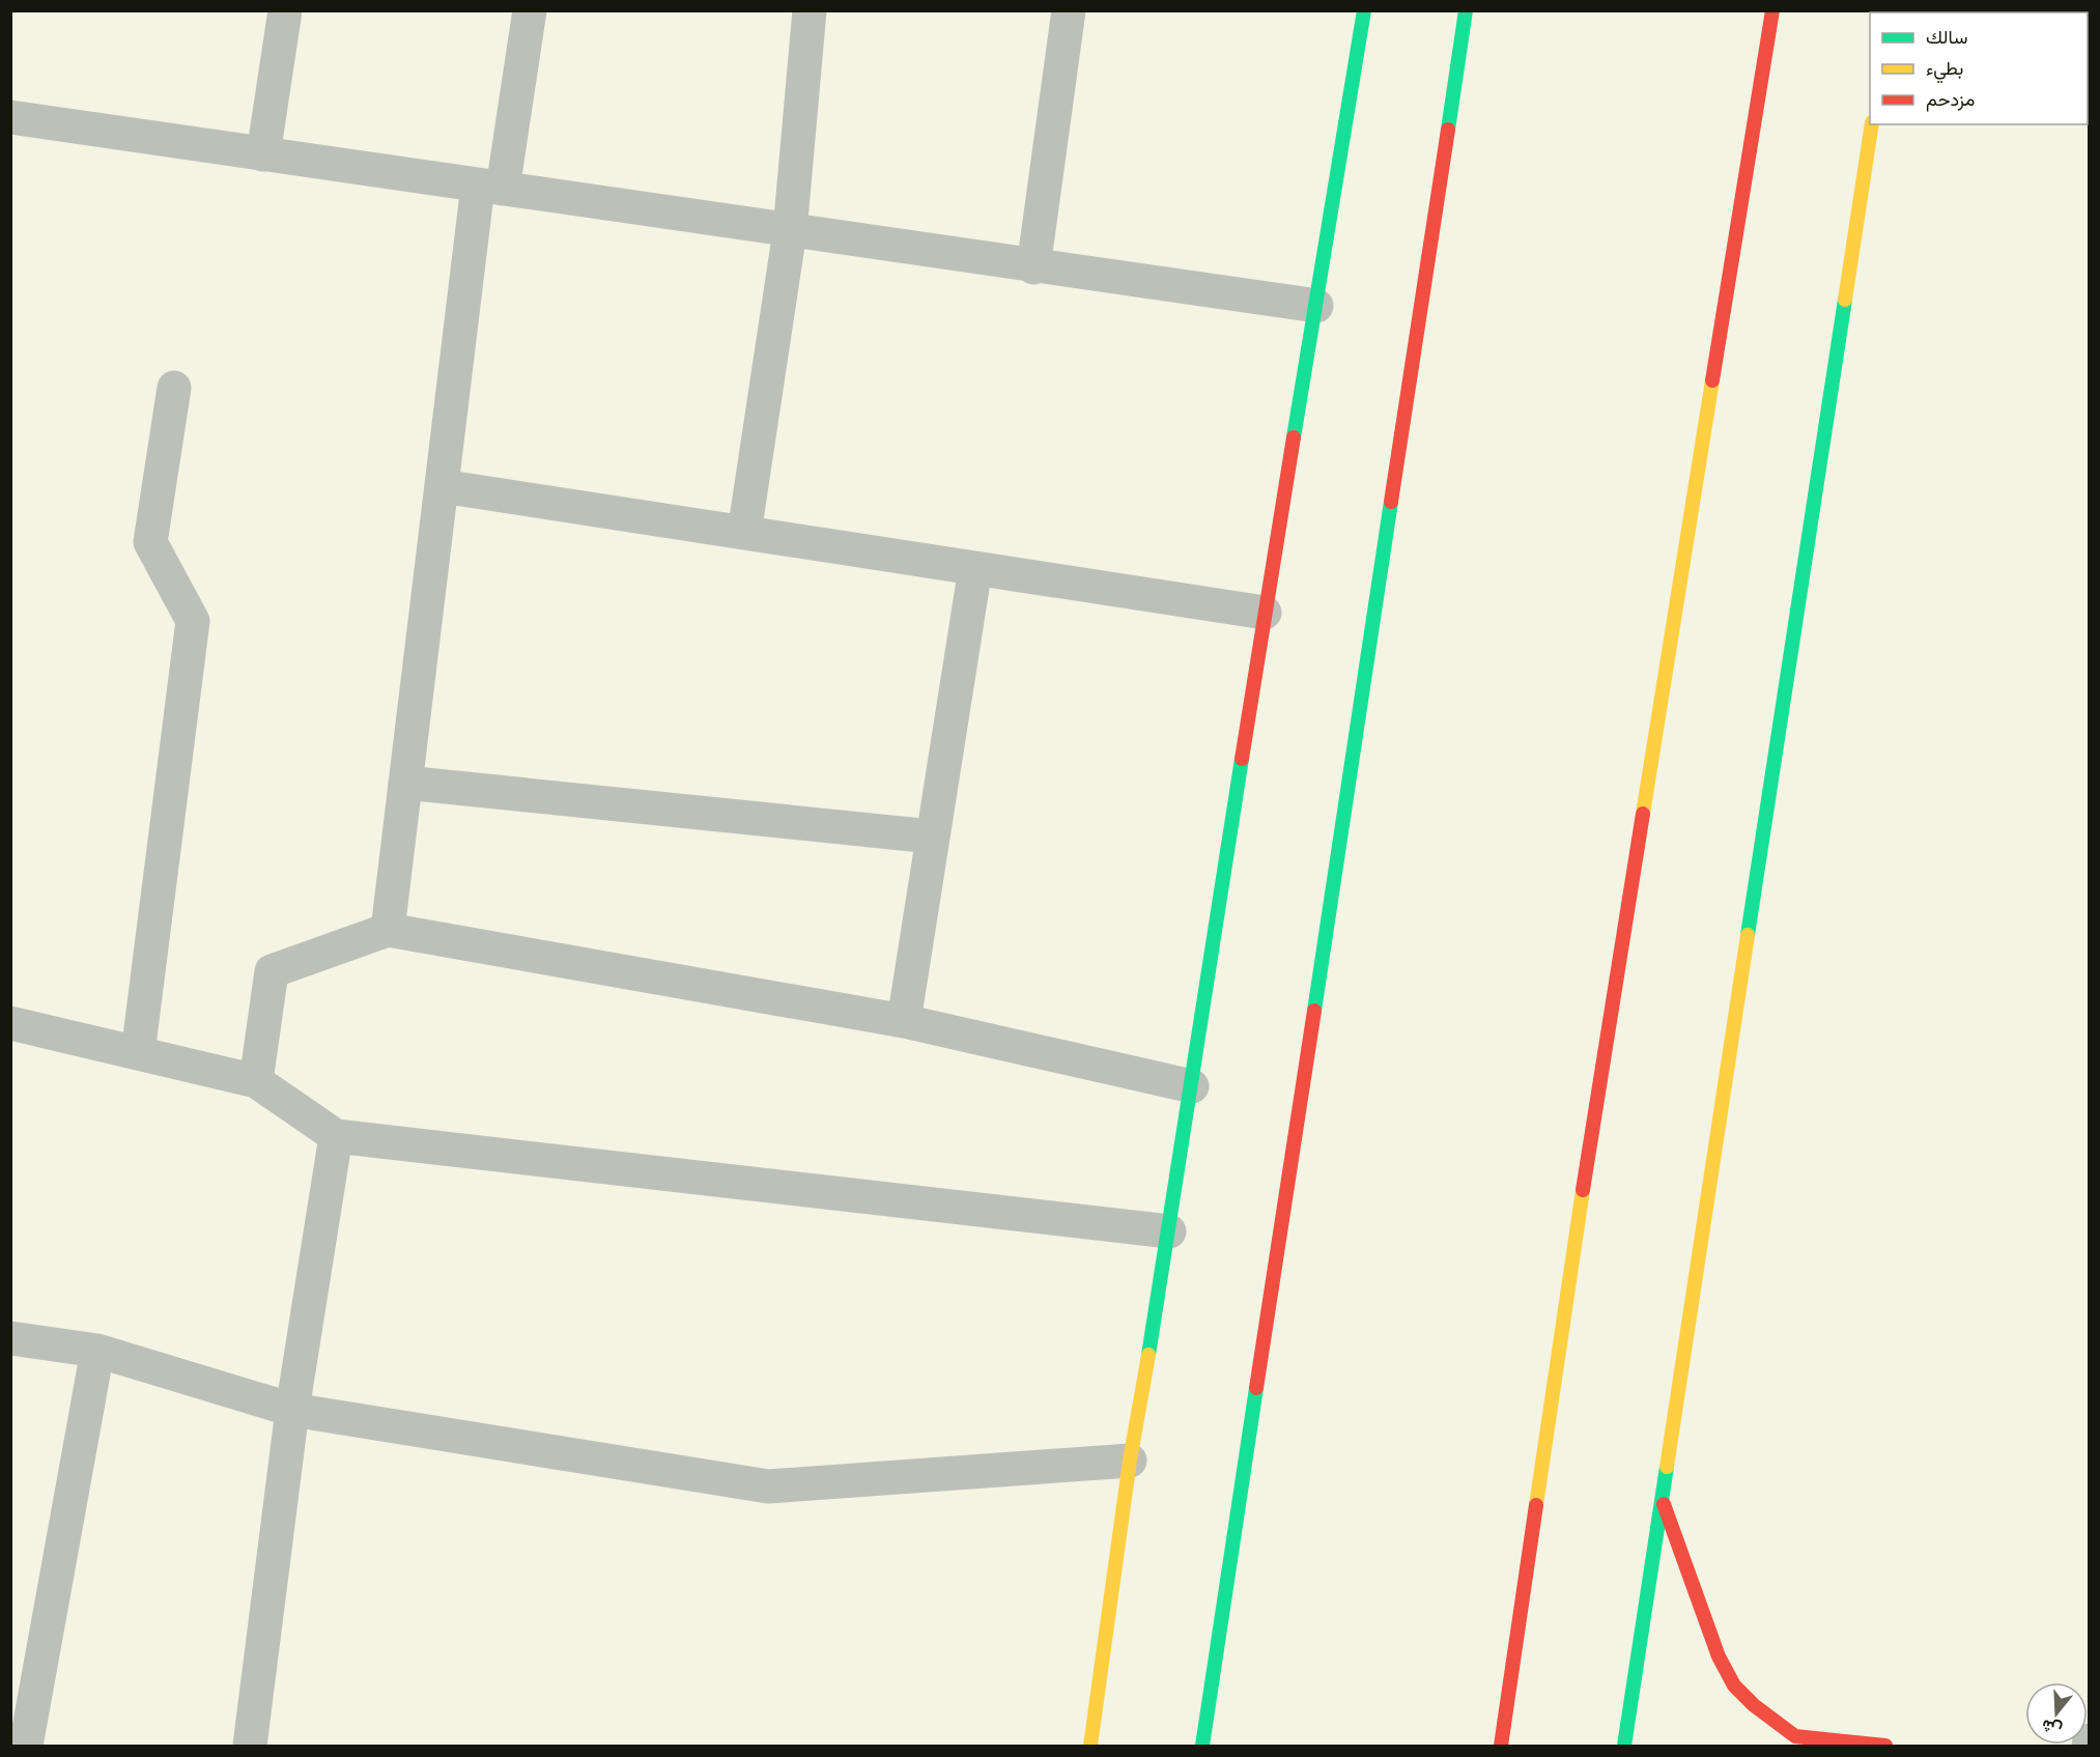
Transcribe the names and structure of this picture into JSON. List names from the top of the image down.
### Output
{
  "legend": ["سالك", "بطيء", "مزدحم"],
  "north": "bottom"
}
